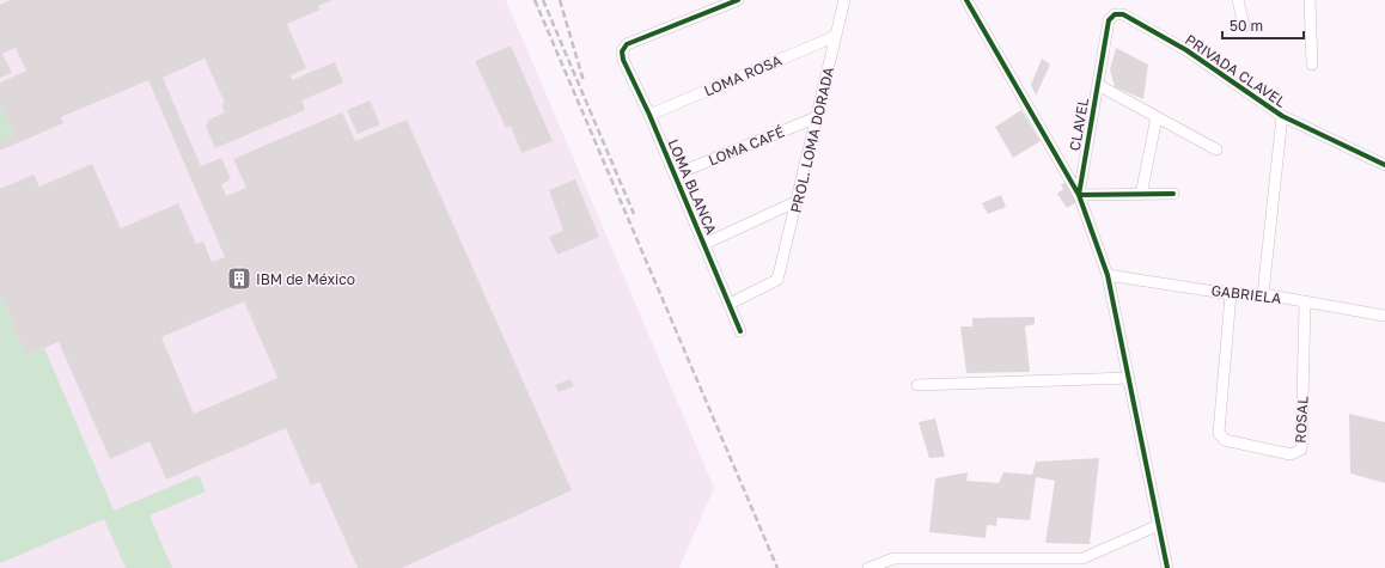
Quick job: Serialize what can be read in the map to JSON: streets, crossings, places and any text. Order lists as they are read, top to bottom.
{
  "streets": {
    "street": [
      "PRIVADA CLAVEL",
      "LOMA ROSA",
      "CLAVEL",
      "PROL. LOMA DORADA",
      "LOMA CAFÉ",
      "LOMA BLANCA",
      "GABRIELA",
      "ROSAL"
    ]
  },
  "crossings": [
    ["PRIVADA CLAVEL", "CLAVEL"],
    ["PRIVADA CLAVEL", "GABRIELA"],
    ["LOMA ROSA", "PROL. LOMA DORADA"],
    ["LOMA ROSA", "LOMA BLANCA"],
    ["PROL. LOMA DORADA", "LOMA CAFÉ"],
    ["PROL. LOMA DORADA", "LOMA BLANCA"],
    ["LOMA CAFÉ", "LOMA BLANCA"],
    ["GABRIELA", "ROSAL"]
  ],
  "places": {
    "building": ["IBM de México"]
  },
  "scale_bar": "50 m"
}
